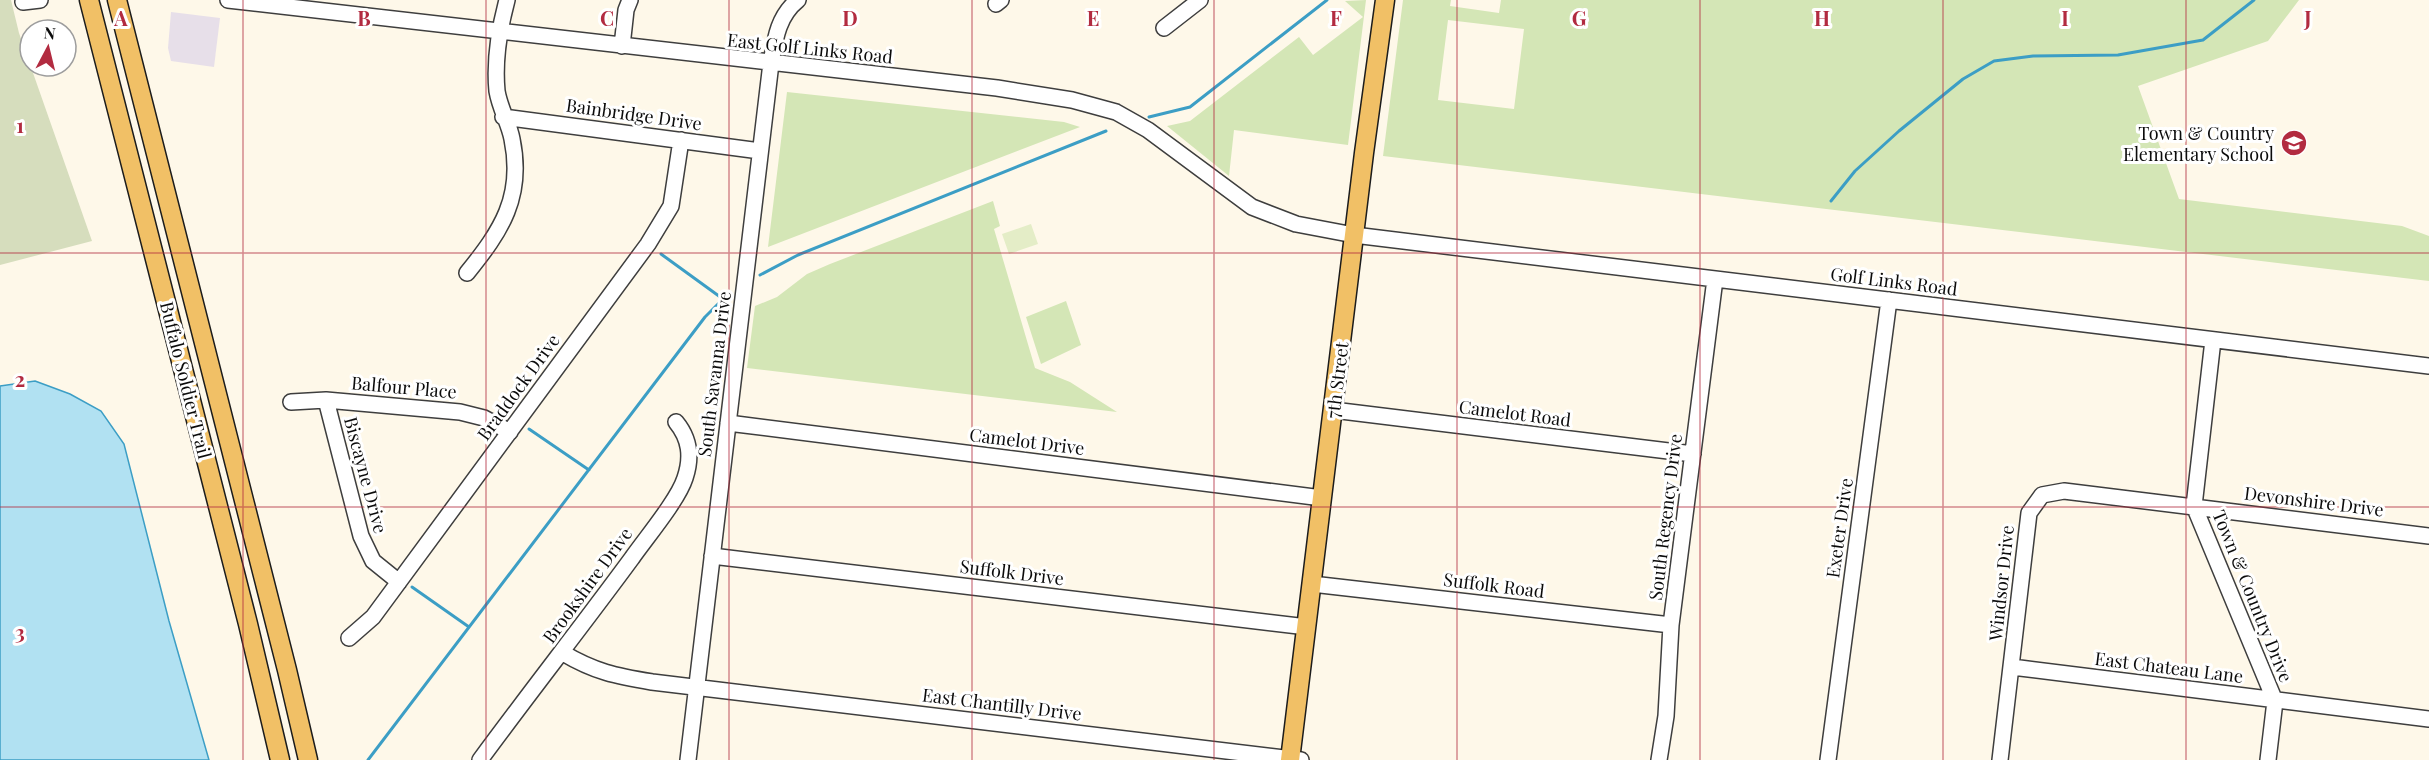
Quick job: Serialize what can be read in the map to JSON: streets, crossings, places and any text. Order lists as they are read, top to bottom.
{
  "streets": {
    "main road": ["Buffalo Soldier Trail", "7th Street"],
    "street": [
      "East Golf Links Road",
      "Bainbridge Drive",
      "Golf Links Road",
      "South Savanna Drive",
      "Balfour Place",
      "Braddock Drive",
      "Camelot Road",
      "Camelot Drive",
      "Biscayne Drive",
      "Devonshire Drive",
      "South Regency Drive",
      "Exeter Drive",
      "Suffolk Drive",
      "Windsor Drive",
      "Brookshire Drive",
      "Suffolk Road",
      "Town & Country Drive",
      "East Chateau Lane",
      "East Chantilly Drive"
    ]
  },
  "crossings": [
    ["East Golf Links Road", "Golf Links Road"],
    ["East Golf Links Road", "South Savanna Drive"],
    ["East Golf Links Road", "7th Street"],
    ["Bainbridge Drive", "South Savanna Drive"],
    ["Bainbridge Drive", "Braddock Drive"],
    ["Golf Links Road", "7th Street"],
    ["Golf Links Road", "South Regency Drive"],
    ["Golf Links Road", "Exeter Drive"],
    ["Golf Links Road", "Town & Country Drive"],
    ["South Savanna Drive", "Camelot Drive"],
    ["South Savanna Drive", "Suffolk Drive"],
    ["South Savanna Drive", "East Chantilly Drive"],
    ["7th Street", "Camelot Road"],
    ["7th Street", "Camelot Drive"],
    ["7th Street", "Suffolk Drive"],
    ["7th Street", "Suffolk Road"],
    ["7th Street", "East Chantilly Drive"],
    ["Balfour Place", "Braddock Drive"],
    ["Balfour Place", "Biscayne Drive"],
    ["Braddock Drive", "Biscayne Drive"],
    ["Camelot Road", "South Regency Drive"],
    ["Devonshire Drive", "Windsor Drive"],
    ["Devonshire Drive", "Town & Country Drive"],
    ["South Regency Drive", "Suffolk Road"],
    ["Windsor Drive", "Town & Country Drive"],
    ["Windsor Drive", "East Chateau Lane"],
    ["Brookshire Drive", "East Chantilly Drive"],
    ["Town & Country Drive", "East Chateau Lane"]
  ],
  "places": {
    "school or university": ["Town & Country Elementary School"]
  },
  "north": "top",
  "grid": {
    "columns": [
      "A",
      "B",
      "C",
      "D",
      "E",
      "F",
      "G",
      "H",
      "I",
      "J"
    ],
    "rows": ["1", "2", "3"]
  }
}
